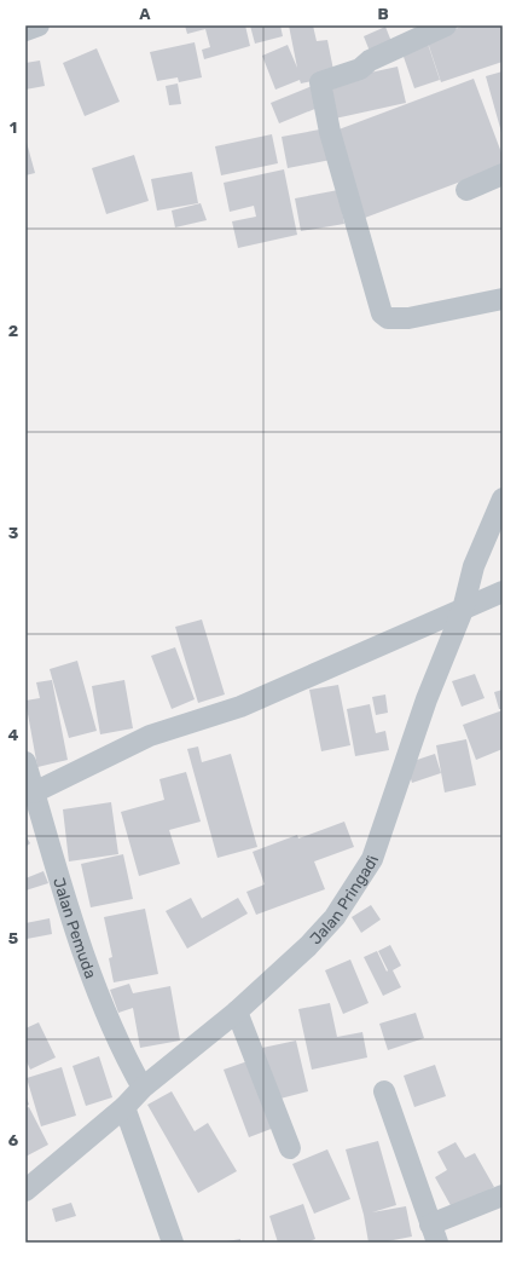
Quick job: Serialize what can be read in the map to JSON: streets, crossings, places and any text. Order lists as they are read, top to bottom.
{
  "streets": {
    "street": ["Jalan Pringadi", "Jalan Pemuda"]
  },
  "crossings": [
    ["Jalan Pringadi", "Jalan Pemuda"]
  ],
  "grid": {
    "columns": ["A", "B"],
    "rows": [
      "1",
      "2",
      "3",
      "4",
      "5",
      "6"
    ]
  }
}
